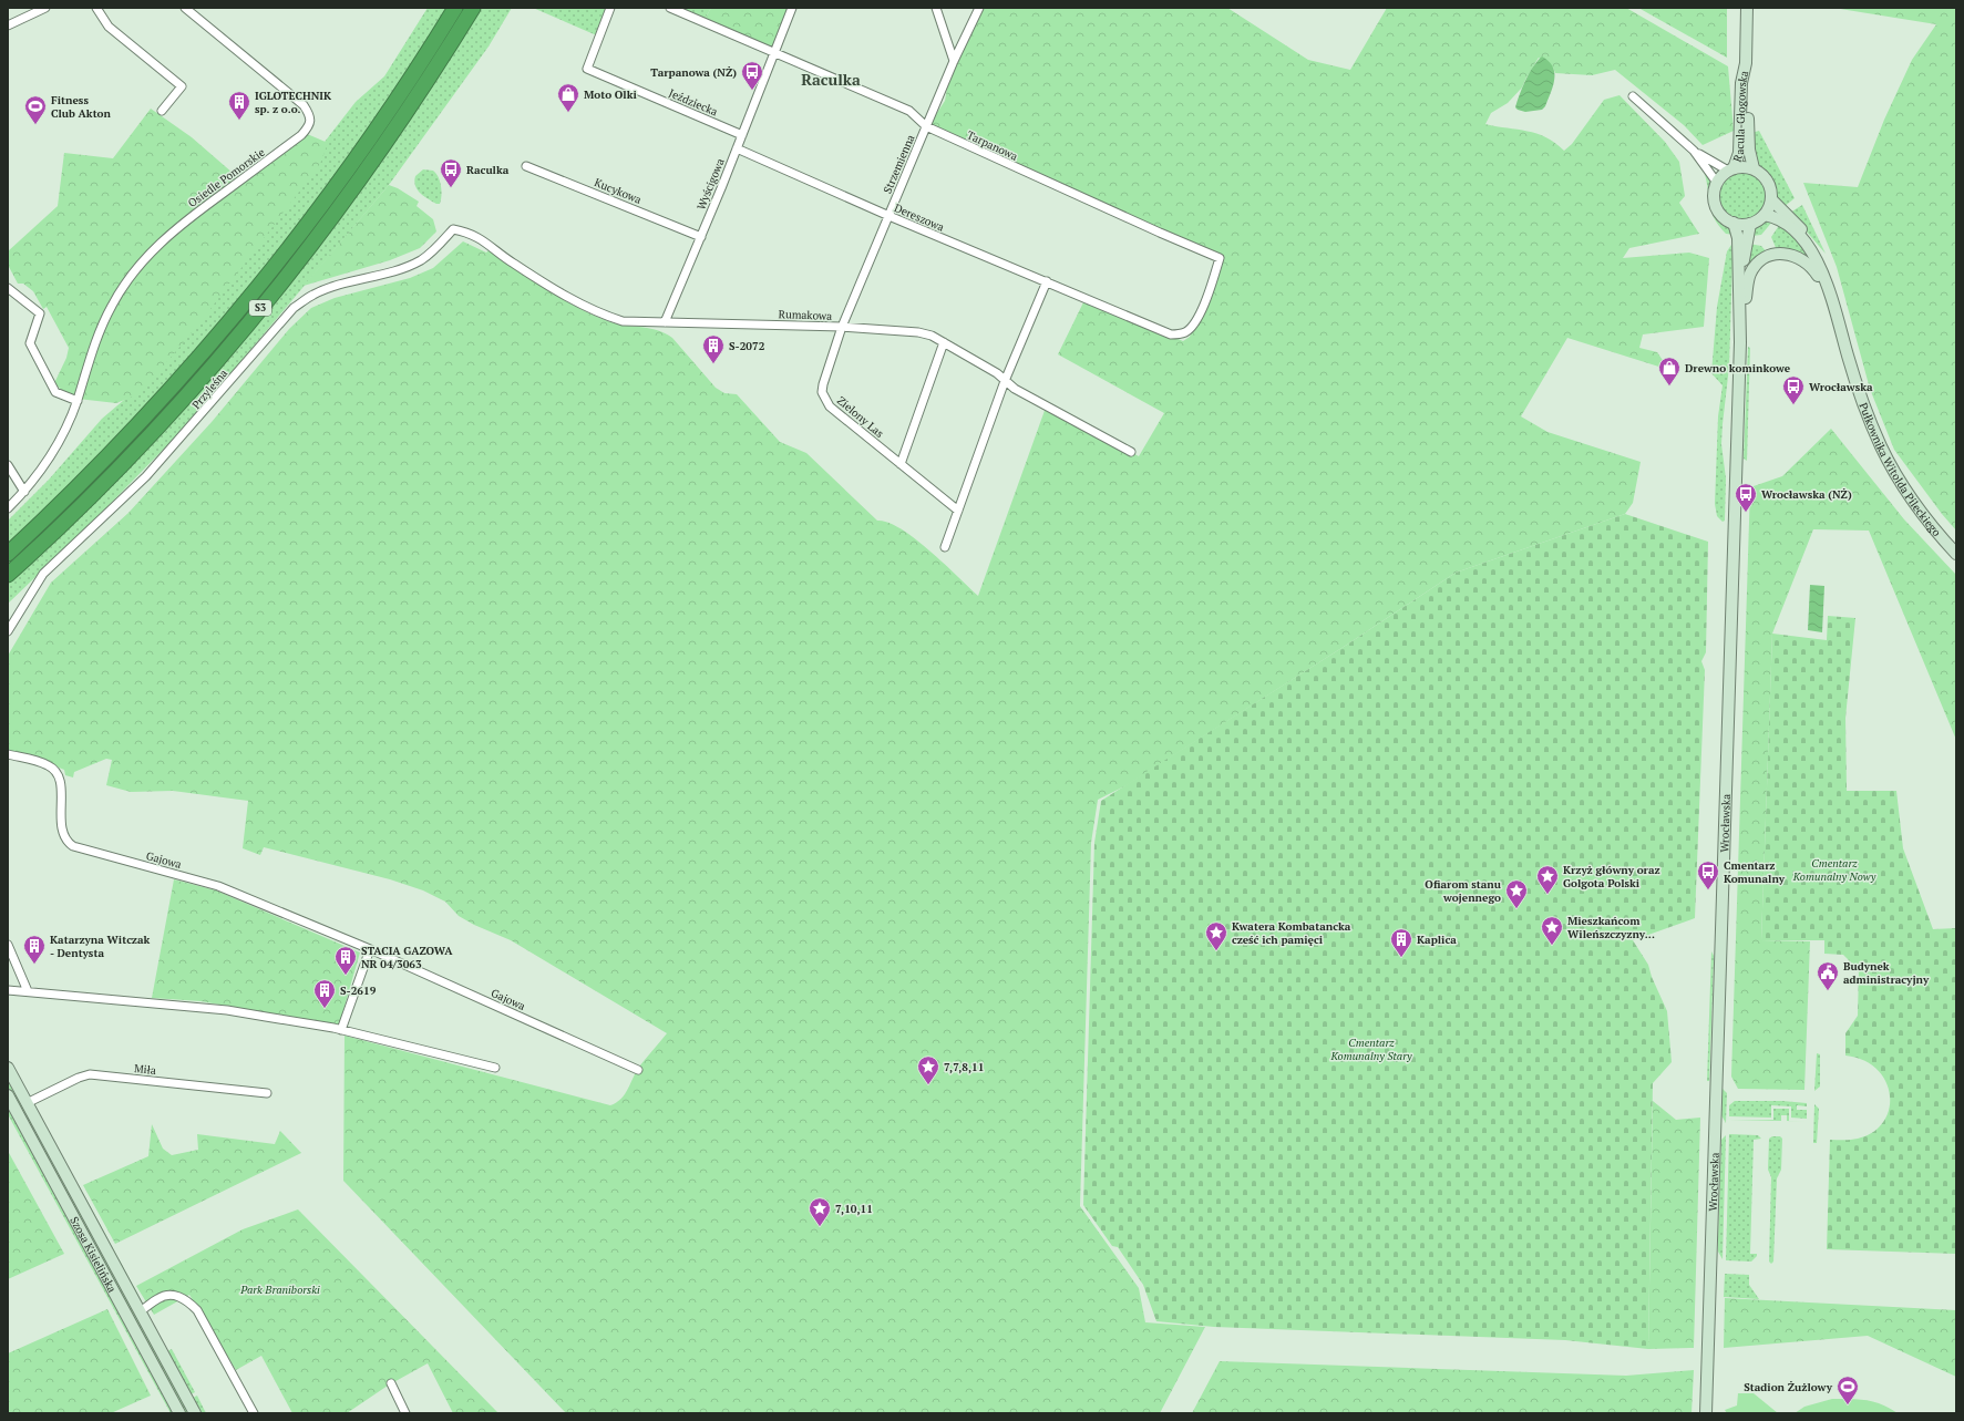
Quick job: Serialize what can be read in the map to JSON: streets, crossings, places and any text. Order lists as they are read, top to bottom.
{
  "streets": {
    "highway": ["S3"],
    "main road": [
      "Racula-Głogowska",
      "Pułkownika Witolda Pileckiego",
      "Wrocławska",
      "Szosa Kisielińska"
    ],
    "street": [
      "Jeździecka",
      "Tarpanowa",
      "Strzemienna",
      "Osiedle Pomorskie",
      "Wyścigowa",
      "Kucykowa",
      "Dereszowa",
      "Rumakowa",
      "Przyleśna",
      "Zielony Las",
      "Gajowa",
      "Miła"
    ]
  },
  "crossings": [
    ["Jeździecka", "Wyścigowa"],
    ["Racula-Głogowska", "Pułkownika Witolda Pileckiego"],
    ["Racula-Głogowska", "Wrocławska"],
    ["Tarpanowa", "Strzemienna"],
    ["Tarpanowa", "Wyścigowa"],
    ["Tarpanowa", "Dereszowa"],
    ["Strzemienna", "Dereszowa"],
    ["Strzemienna", "Rumakowa"],
    ["Strzemienna", "Zielony Las"],
    ["Wyścigowa", "Kucykowa"],
    ["Wyścigowa", "Dereszowa"],
    ["Wyścigowa", "Rumakowa"],
    ["Rumakowa", "Przyleśna"],
    ["Rumakowa", "Zielony Las"],
    ["Pułkownika Witolda Pileckiego", "Wrocławska"],
    ["Miła", "Szosa Kisielińska"]
  ],
  "districts": ["Raculka"],
  "parks": ["Cmentarz Komunalny Nowy", "Cmentarz Komunalny Stary", "Park Braniborski"],
  "places": {
    "bus stop": [
      "Tarpanowa (NŻ)",
      "Raculka",
      "Wrocławska",
      "Wrocławska (NŻ)",
      "Cmentarz Komunalny"
    ],
    "shop": ["Moto Olki", "Drewno kominkowe"],
    "building": [
      "IGLOTECHNIK sp. z o.o.",
      "S-2072",
      "Kaplica",
      "Katarzyna Witczak - Dentysta",
      "STACIA GAZOWA NR 04/3063",
      "S-2619"
    ],
    "sports": ["Fitness Club Akton", "Stadion Żużlowy"],
    "place": [
      "Krzyż główny oraz Golgota Polski",
      "Ofiarom stanu wojennego",
      "Mieszkańcom Wileńszczyzny...",
      "Kwatera Kombatancka cześć ich pamięci",
      "7,7,8,11",
      "7,10,11"
    ],
    "public building": ["Budynek administracyjny"]
  }
}
